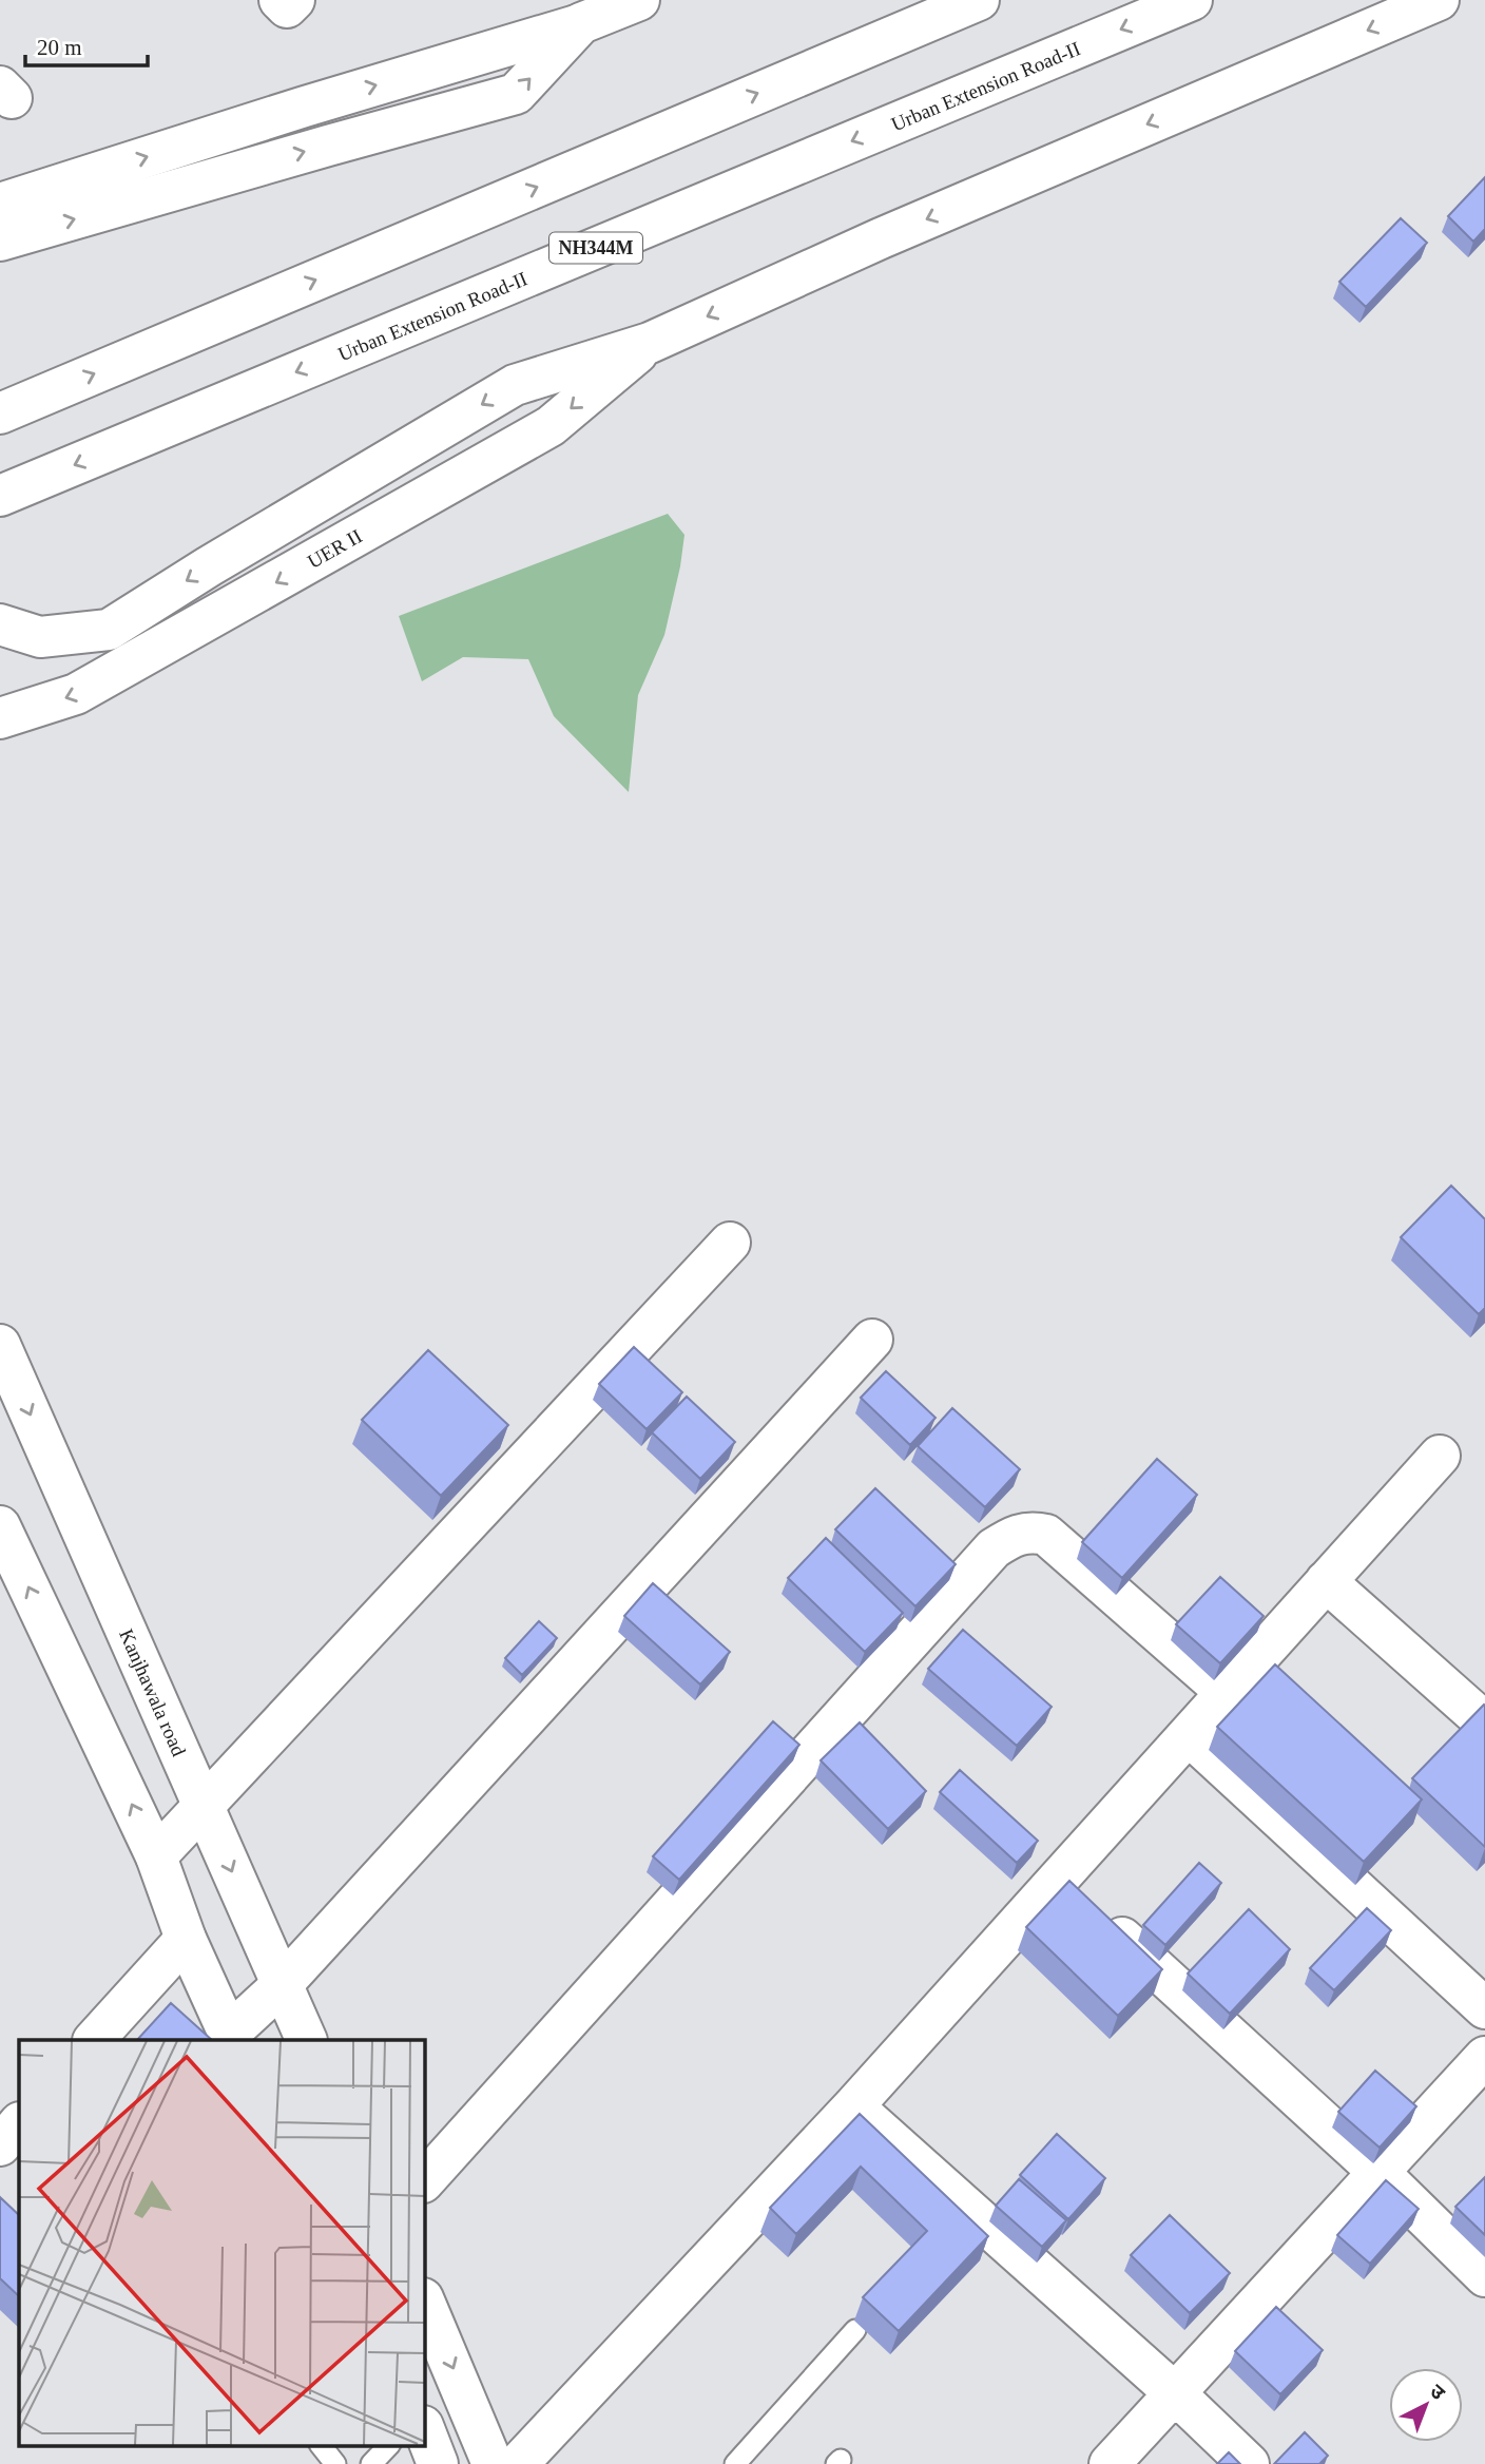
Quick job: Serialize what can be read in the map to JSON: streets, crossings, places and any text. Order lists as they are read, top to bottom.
{
  "streets": {
    "main road": [
      "Urban Extension Road-II",
      "NH344M",
      "UER II",
      "Kanjhawala road"
    ]
  },
  "scale_bar": "20 m",
  "north": "top right"
}
